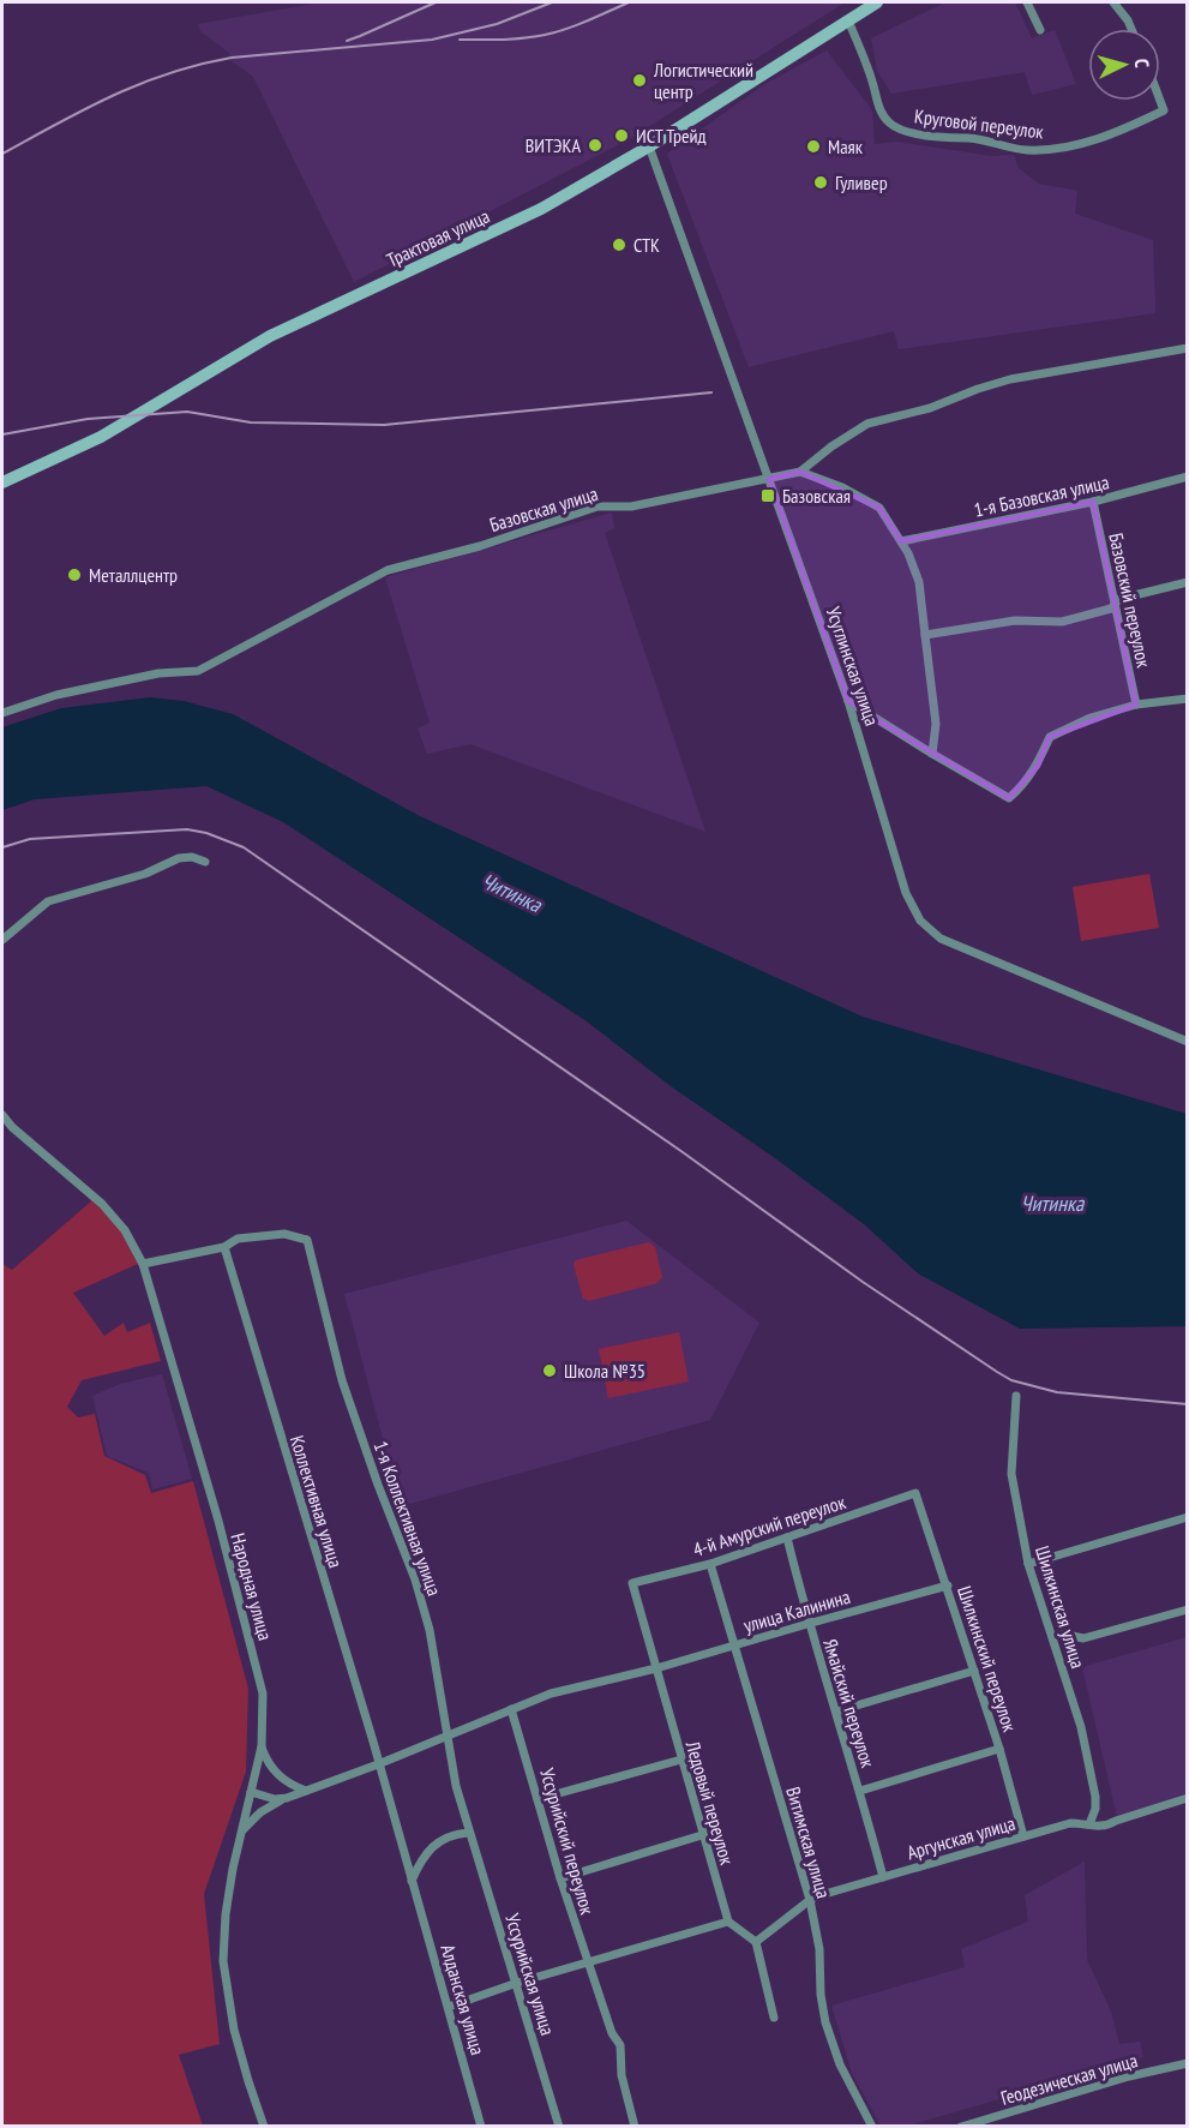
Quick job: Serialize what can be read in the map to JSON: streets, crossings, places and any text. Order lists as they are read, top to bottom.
{
  "streets": {
    "main road": ["Трактовая улица"],
    "street": [
      "Круговой переулок",
      "1-я Базовская улица",
      "Базовская улица",
      "Базовский переулок",
      "Усуглинская улица",
      "Коллективная улица",
      "1-я Коллективная улица",
      "4-й Амурский переулок",
      "Народная улица",
      "Шилкинская улица",
      "улица Калинина",
      "Шилкинский переулок",
      "Ямайский переулок",
      "Ледовый переулок",
      "Аргунская улица",
      "Уссурийский переулок",
      "Витимская улица",
      "Уссурийская улица",
      "Алданская улица",
      "Геодезическая улица"
    ]
  },
  "crossings": [
    ["Круговой переулок", "Трактовая улица"],
    ["Трактовая улица", "Усуглинская улица"],
    ["1-я Базовская улица", "Базовский переулок"],
    ["Базовская улица", "Усуглинская улица"],
    ["Коллективная улица", "1-я Коллективная улица"],
    ["Коллективная улица", "Алданская улица"],
    ["1-я Коллективная улица", "Уссурийская улица"],
    ["4-й Амурский переулок", "Шилкинский переулок"],
    ["4-й Амурский переулок", "Ямайский переулок"],
    ["4-й Амурский переулок", "Ледовый переулок"],
    ["4-й Амурский переулок", "Витимская улица"],
    ["Шилкинская улица", "Аргунская улица"],
    ["улица Калинина", "Шилкинский переулок"],
    ["улица Калинина", "Ямайский переулок"],
    ["улица Калинина", "Ледовый переулок"],
    ["улица Калинина", "Витимская улица"],
    ["Шилкинский переулок", "Аргунская улица"],
    ["Ямайский переулок", "Аргунская улица"],
    ["Аргунская улица", "Витимская улица"]
  ],
  "water": ["Читинка"],
  "places": {
    "other": [
      "Логистический центр",
      "ИСТ Трейд",
      "ВИТЭКА",
      "Маяк",
      "Гуливер",
      "СТК",
      "Металлцентр",
      "Школа №35"
    ],
    "transit": ["Базовская"]
  },
  "north": "right"
}
